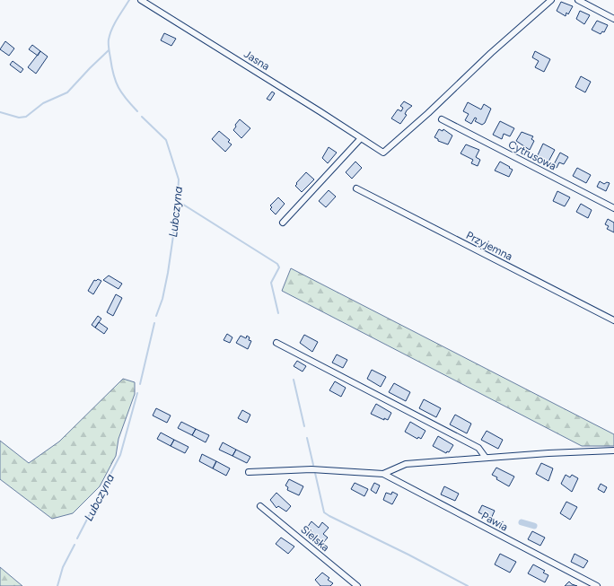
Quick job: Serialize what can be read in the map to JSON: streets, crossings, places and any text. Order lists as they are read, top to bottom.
{
  "streets": {
    "street": [
      "Jasna",
      "Cytrusowa",
      "Przyjemna",
      "Pawia",
      "Sielska"
    ]
  },
  "water": ["Lubczyna"]
}
